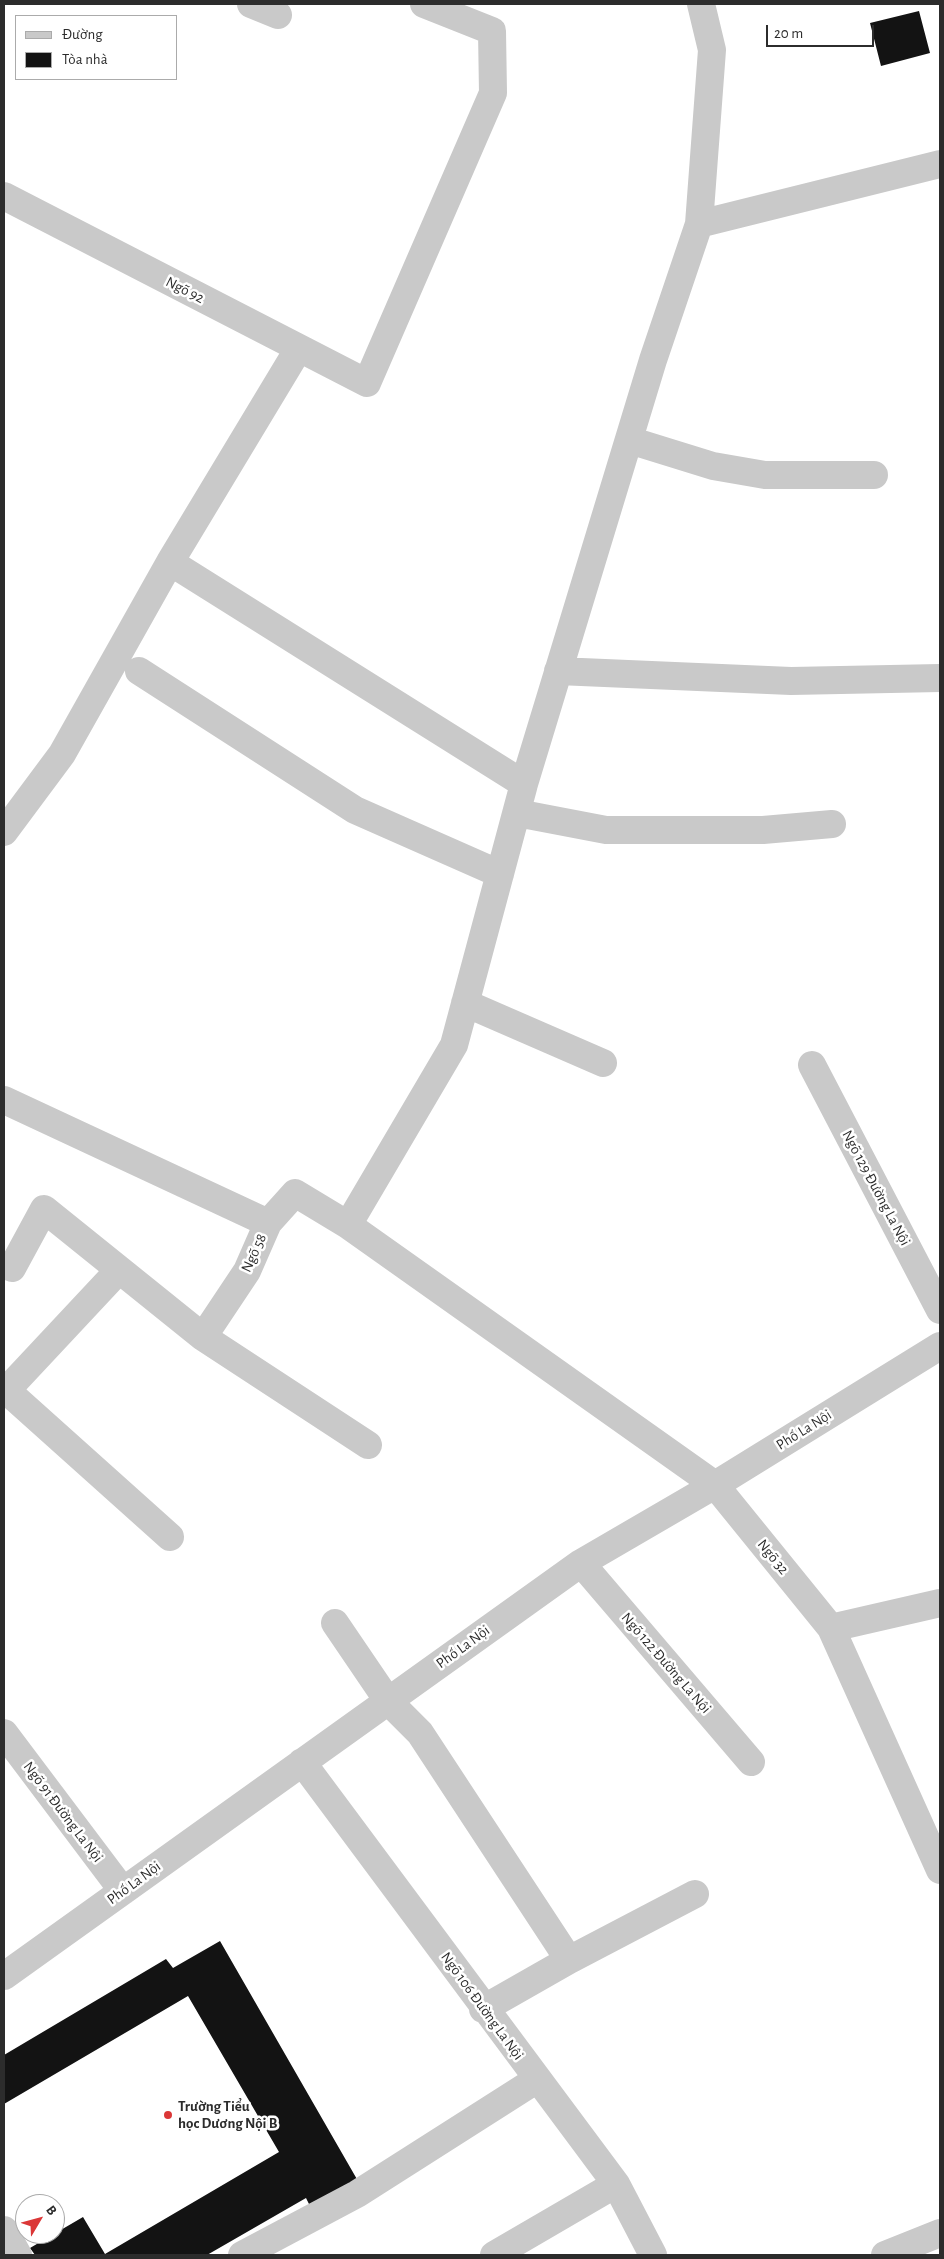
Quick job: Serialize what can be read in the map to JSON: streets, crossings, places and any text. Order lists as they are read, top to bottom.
{
  "streets": {
    "street": [
      "Ngõ 92",
      "Ngõ 129 Đường La Nội",
      "Ngõ 58",
      "Phố La Nội",
      "Ngõ 32",
      "Ngõ 122 Đường La Nội",
      "Ngõ 91 Đường La Nội",
      "Ngõ 106 Đường La Nội"
    ]
  },
  "crossings": [
    ["Ngõ 58", "Ngõ 32"],
    ["Phố La Nội", "Ngõ 32"],
    ["Phố La Nội", "Ngõ 122 Đường La Nội"],
    ["Phố La Nội", "Ngõ 91 Đường La Nội"],
    ["Phố La Nội", "Ngõ 106 Đường La Nội"]
  ],
  "places": ["Trường Tiểu học Dương Nội B"],
  "legend": ["Đường", "Tòa nhà"],
  "scale_bar": "20 m",
  "north": "top right"
}
